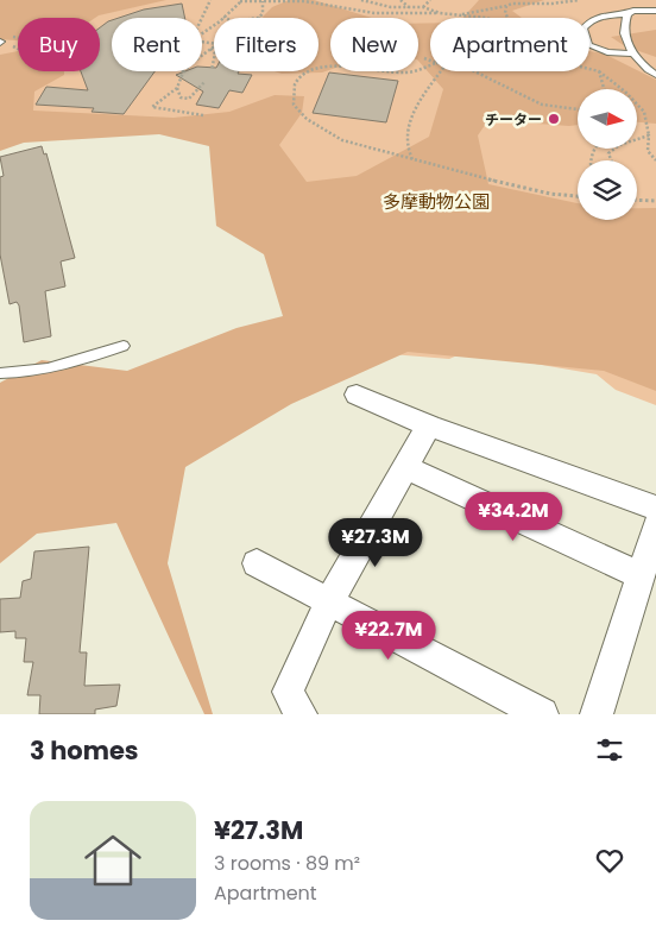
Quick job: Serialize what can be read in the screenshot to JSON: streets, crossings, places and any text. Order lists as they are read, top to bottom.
{
  "parks": ["多摩動物公園"],
  "places": ["チーター"],
  "north": "right",
  "page": {
    "chip": [
      "Buy",
      "Rent",
      "Filters",
      "New",
      "Apartment"
    ],
    "price": ["¥34.2M", "¥27.3M", "¥22.7M"],
    "heading": "3 homes",
    "list": [
      {
        "name": "¥27.3M",
        "note": "3 rooms · 89 m² · Apartment"
      }
    ]
  }
}
